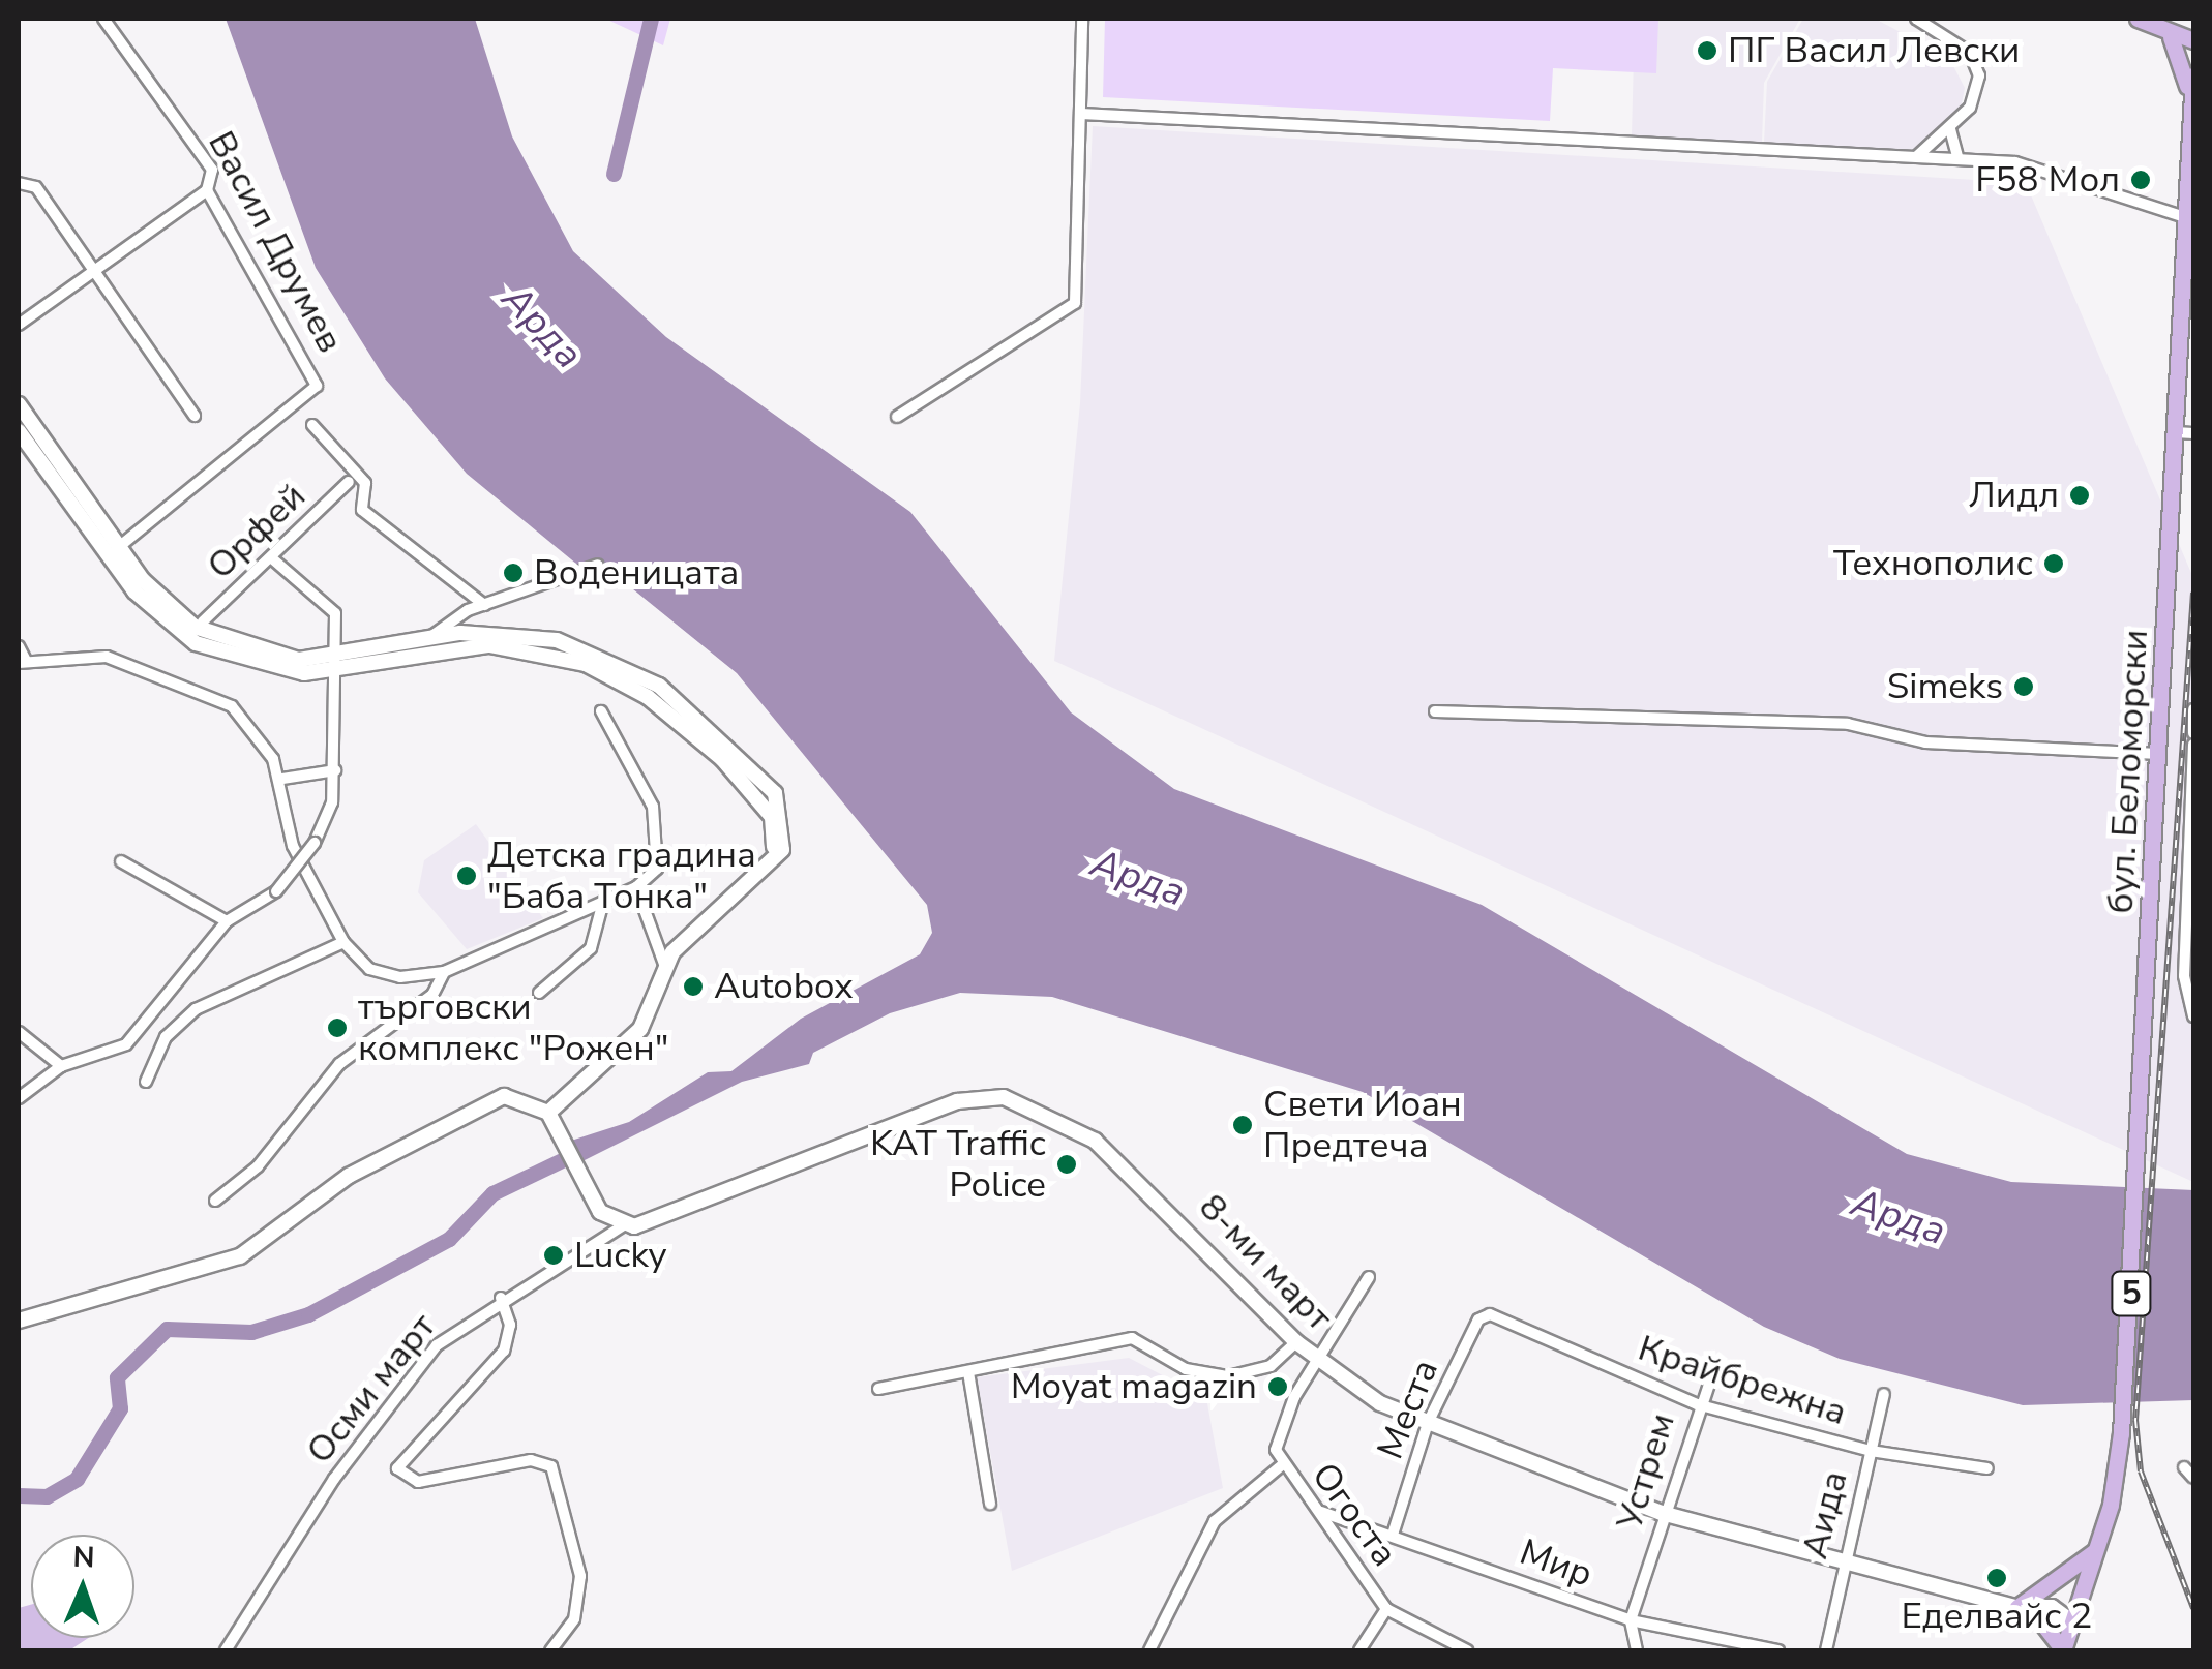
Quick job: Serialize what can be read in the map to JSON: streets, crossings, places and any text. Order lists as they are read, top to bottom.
{
  "streets": {
    "main road": ["бул. Беломорски", "8-ми март", "5"],
    "street": [
      "Васил Друмев",
      "Орфей",
      "Крайбрежна",
      "Осми март",
      "Места",
      "Устрем",
      "Огоста",
      "Аида",
      "Мир"
    ]
  },
  "crossings": [
    ["бул. Беломорски", "5"],
    ["8-ми март", "Осми март"],
    ["8-ми март", "Места"],
    ["8-ми март", "Устрем"],
    ["8-ми март", "Огоста"],
    ["8-ми март", "Аида"],
    ["Крайбрежна", "Места"],
    ["Крайбрежна", "Устрем"],
    ["Крайбрежна", "Аида"],
    ["Места", "Мир"],
    ["Устрем", "Мир"],
    ["Огоста", "Мир"]
  ],
  "water": ["Арда"],
  "places": [
    "ПГ Васил Левски",
    "F58 Mол",
    "Лидл",
    "Технополис",
    "Воденицата",
    "Simeks",
    "Детска градина \"Баба Тонка\"",
    "Autobox",
    "търговски комплекс \"Рожен\"",
    "Свети Иоан Предтеча",
    "KAT Traffic Police",
    "Lucky",
    "Moyat magazin",
    "Еделвайс 2"
  ],
  "north": "top"
}
